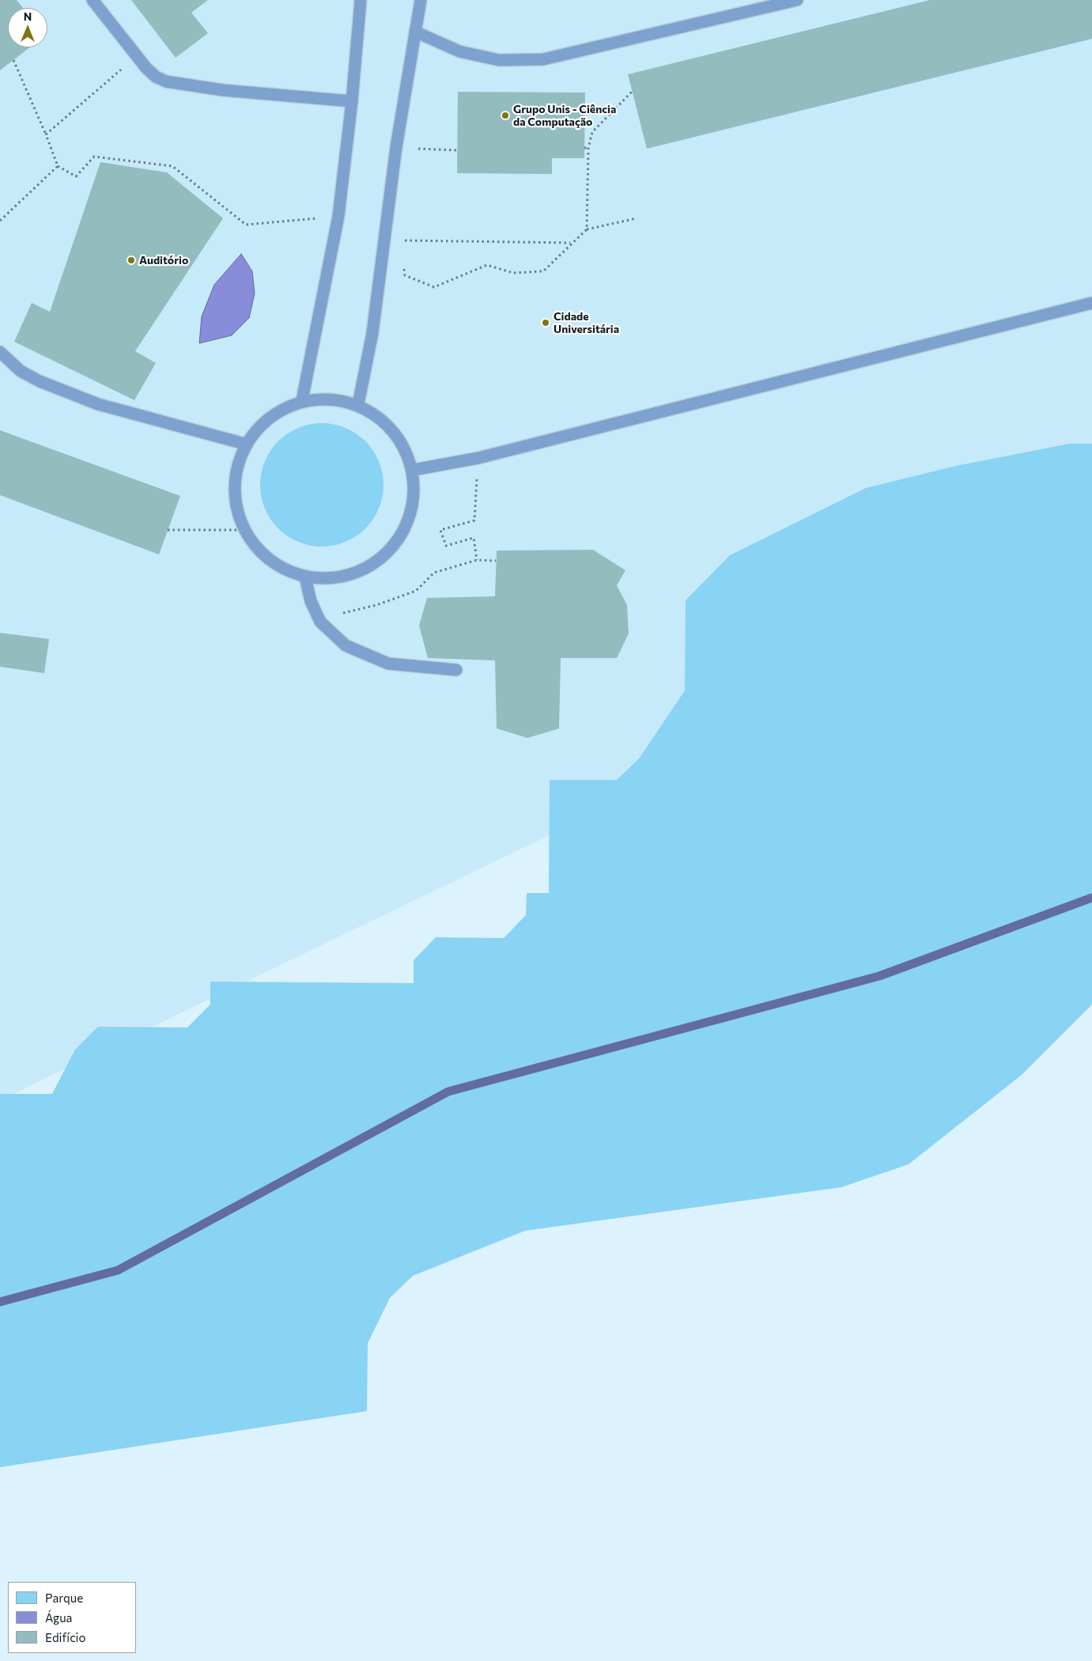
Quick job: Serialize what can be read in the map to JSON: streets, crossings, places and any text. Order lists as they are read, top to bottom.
{
  "places": ["Grupo Unis - Ciência da Computação", "Auditório", "Cidade Universitária"],
  "legend": ["Parque", "Água", "Edifício"],
  "north": "top"
}
